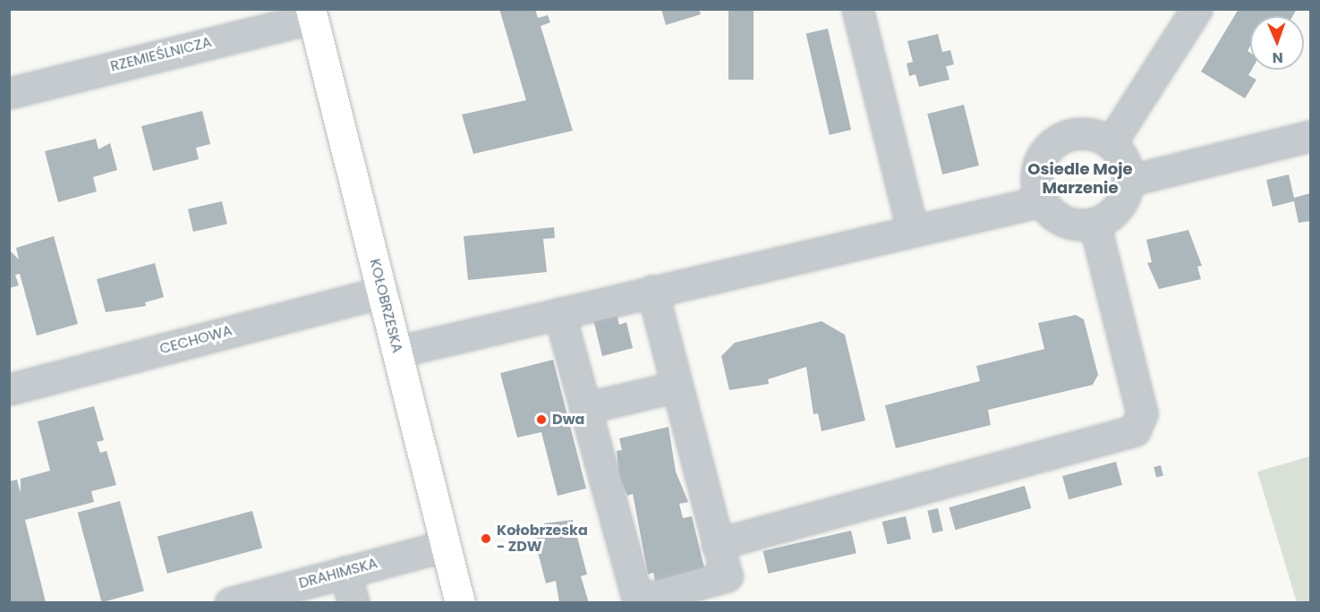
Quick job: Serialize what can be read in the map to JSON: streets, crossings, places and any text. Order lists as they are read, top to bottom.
{
  "streets": {
    "main road": ["KOŁOBRZESKA"],
    "street": ["RZEMIEŚLNICZA", "CECHOWA", "DRAHIMSKA"]
  },
  "crossings": [
    ["RZEMIEŚLNICZA", "KOŁOBRZESKA"],
    ["KOŁOBRZESKA", "CECHOWA"],
    ["KOŁOBRZESKA", "DRAHIMSKA"]
  ],
  "districts": ["Osiedle Moje Marzenie"],
  "places": ["Dwa", "Kołobrzeska - ZDW"],
  "north": "bottom"
}
